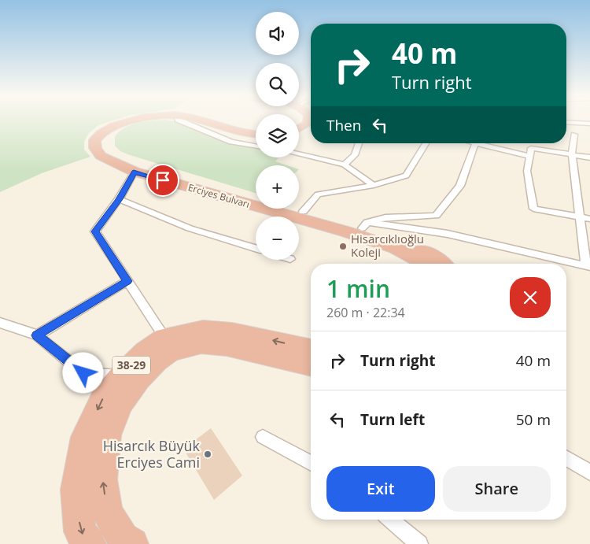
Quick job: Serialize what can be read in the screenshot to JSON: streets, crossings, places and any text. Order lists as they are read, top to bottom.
{
  "streets": {
    "highway": ["Erciyes Bulvarı", "38-29"]
  },
  "places": ["Hisarcıklıoğlu Koleji", "Hisarcık Büyük Erciyes Cami"],
  "page": {
    "map_buttons": ["+", "−"],
    "turn": ["40 m", "Turn right"],
    "then": "Then",
    "heading": ["1 min", "260 m · 22:34"],
    "list": [
      {
        "name": "Turn right",
        "value": "40 m"
      },
      {
        "name": "Turn left",
        "value": "50 m"
      }
    ],
    "buttons": ["Exit", "Share"]
  }
}
